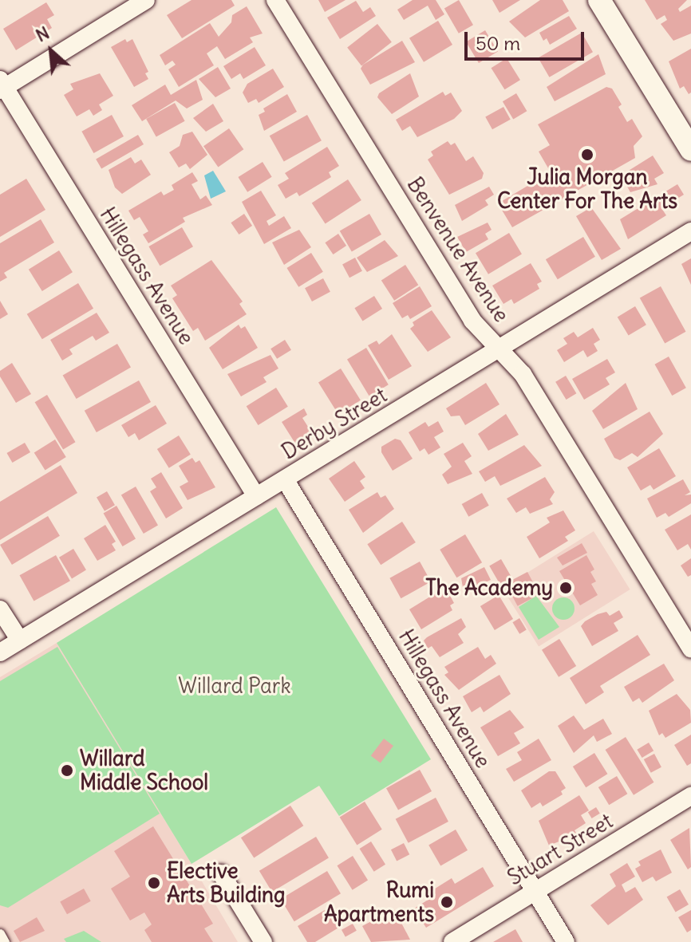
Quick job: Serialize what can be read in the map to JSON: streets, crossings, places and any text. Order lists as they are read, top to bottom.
{
  "streets": {
    "street": [
      "Benvenue Avenue",
      "Hillegass Avenue",
      "Derby Street",
      "Stuart Street"
    ]
  },
  "crossings": [
    ["Benvenue Avenue", "Derby Street"],
    ["Hillegass Avenue", "Derby Street"],
    ["Hillegass Avenue", "Stuart Street"]
  ],
  "parks": ["Willard Park"],
  "places": [
    "Julia Morgan Center For The Arts",
    "The Academy",
    "Willard Middle School",
    "Elective Arts Building",
    "Rumi Apartments"
  ],
  "scale_bar": "50 m",
  "north": "top left"
}
